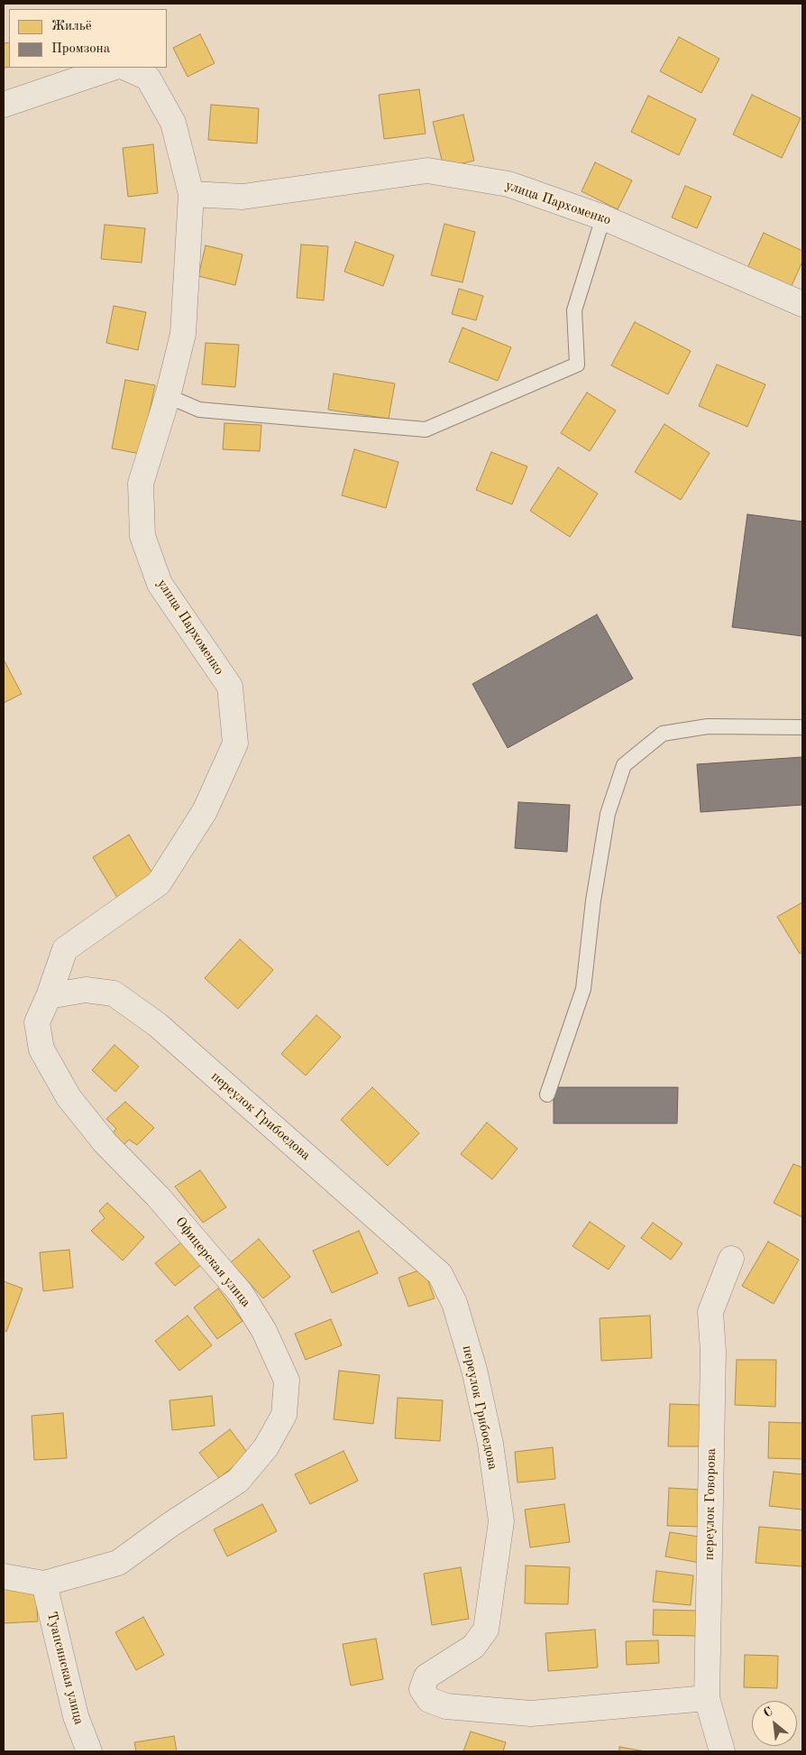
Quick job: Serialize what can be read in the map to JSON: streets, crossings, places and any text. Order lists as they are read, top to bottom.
{
  "streets": {
    "street": [
      "улица Пархоменко",
      "переулок Грибоедова",
      "Офицерская улица",
      "переулок Говорова",
      "Туапсинская улица"
    ]
  },
  "crossings": [
    ["улица Пархоменко", "переулок Грибоедова"],
    ["улица Пархоменко", "Офицерская улица"],
    ["переулок Грибоедова", "Офицерская улица"],
    ["переулок Грибоедова", "переулок Говорова"],
    ["Офицерская улица", "Туапсинская улица"]
  ],
  "legend": ["Жильё", "Промзона"],
  "north": "top left"
}
